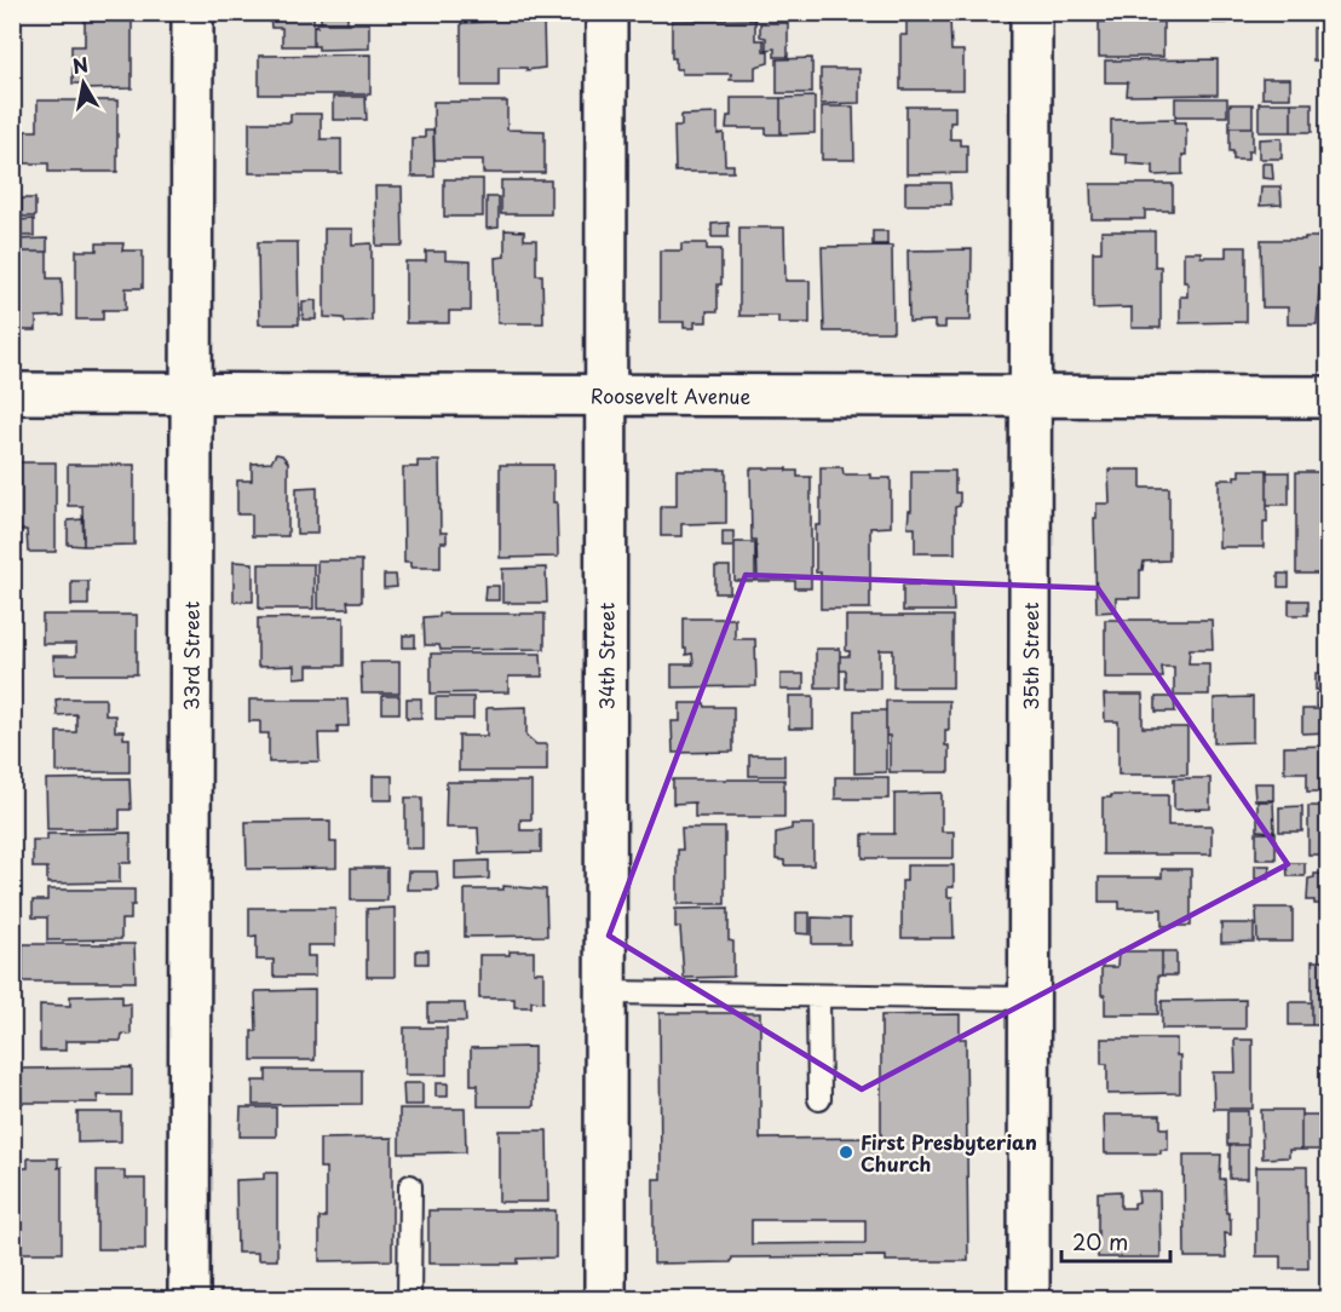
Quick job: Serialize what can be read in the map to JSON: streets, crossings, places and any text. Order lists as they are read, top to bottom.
{
  "streets": {
    "street": [
      "Roosevelt Avenue",
      "33rd Street",
      "34th Street",
      "35th Street"
    ]
  },
  "crossings": [
    ["Roosevelt Avenue", "33rd Street"],
    ["Roosevelt Avenue", "34th Street"],
    ["Roosevelt Avenue", "35th Street"]
  ],
  "places": ["First Presbyterian Church"],
  "scale_bar": "20 m",
  "north": "top"
}
